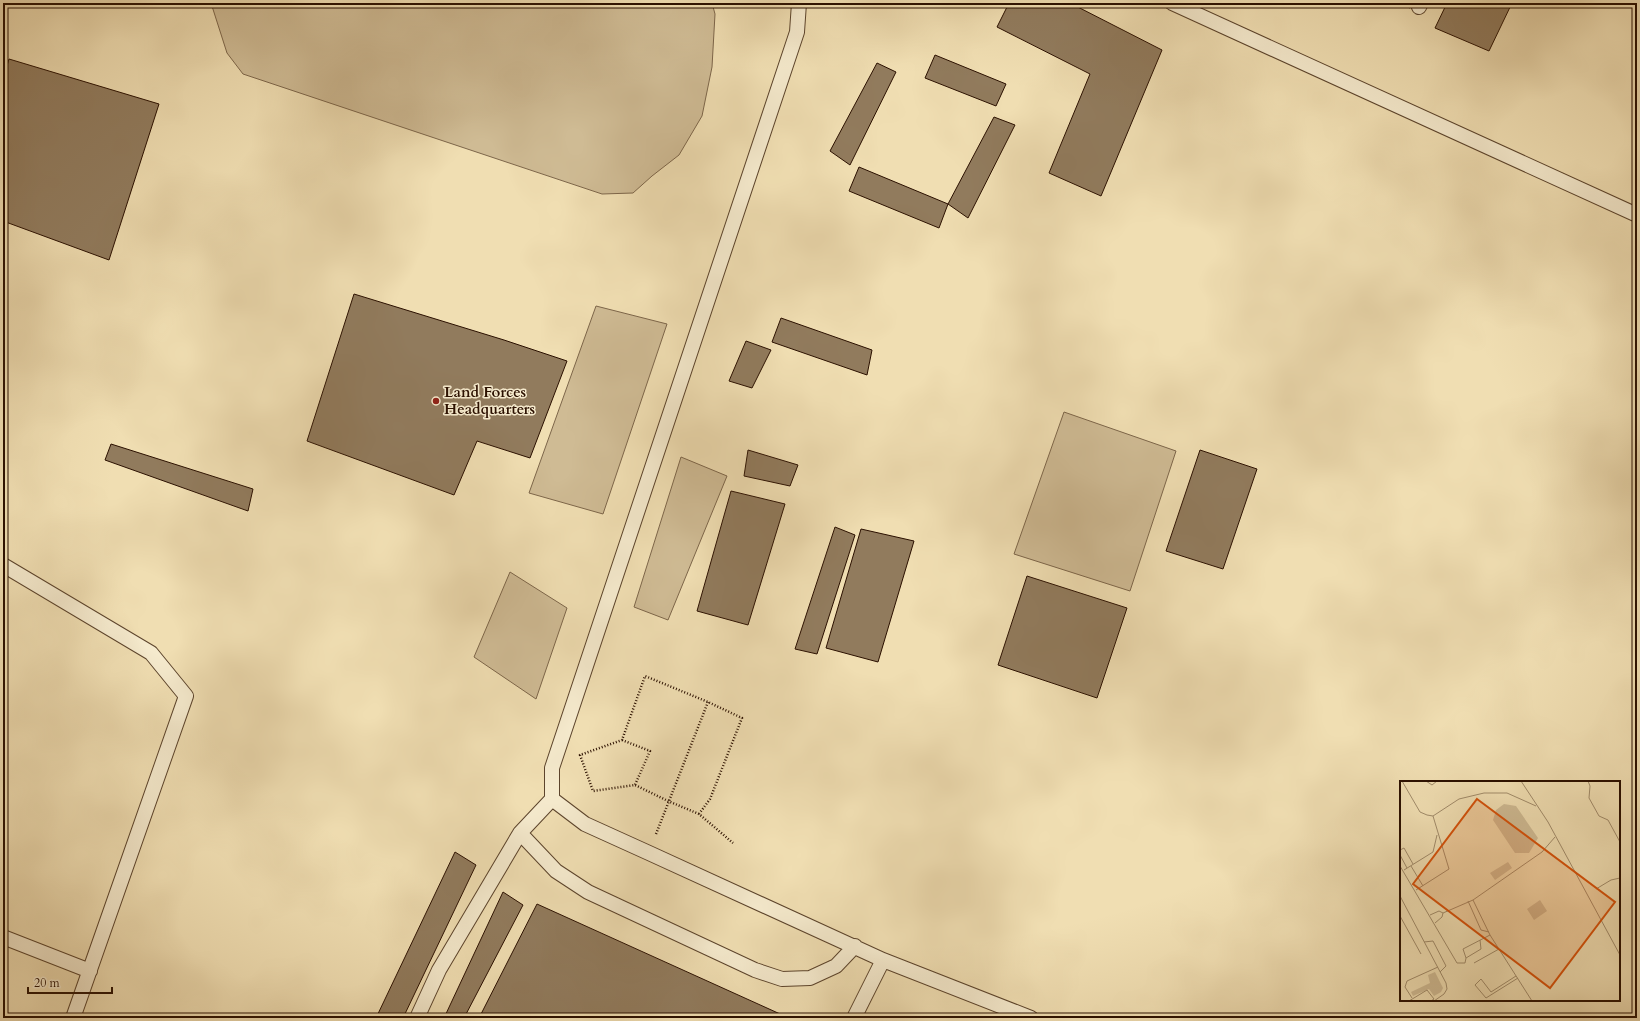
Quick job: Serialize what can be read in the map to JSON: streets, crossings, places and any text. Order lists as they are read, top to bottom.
{
  "places": ["Land Forces Headquarters"],
  "scale_bar": "20 m"
}
